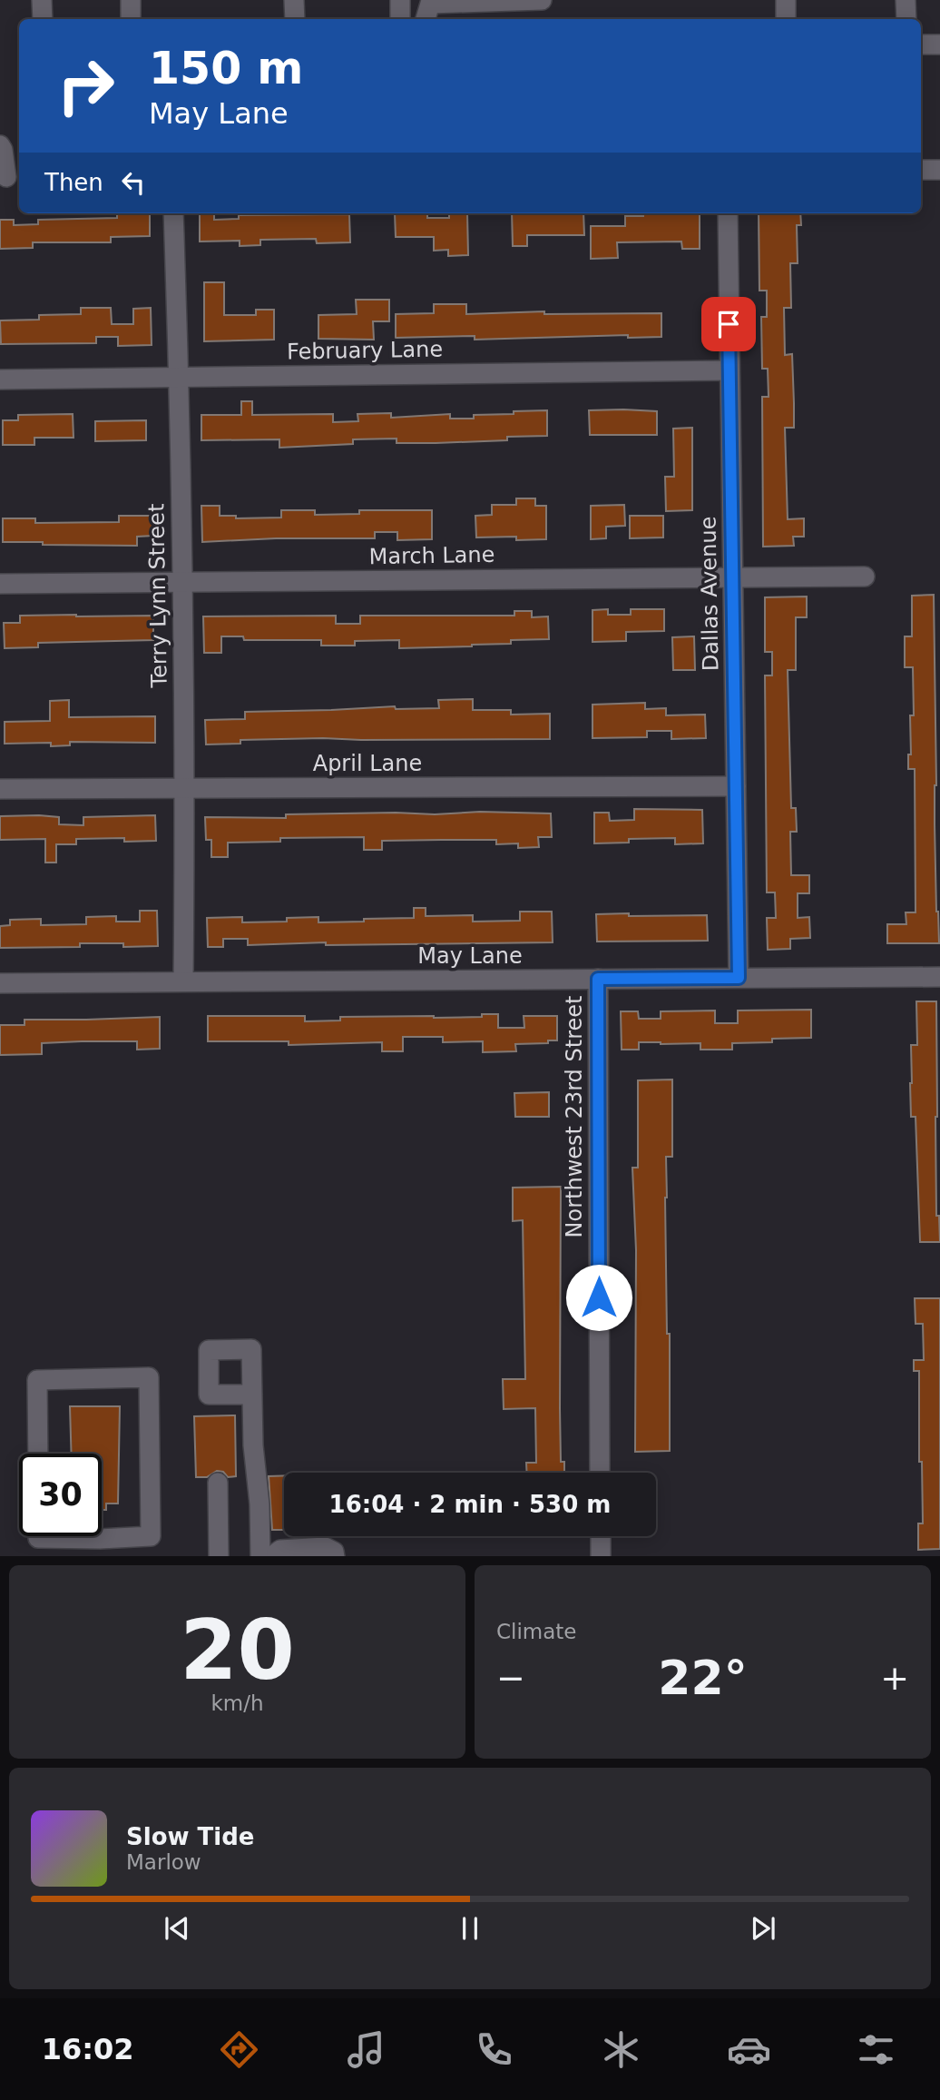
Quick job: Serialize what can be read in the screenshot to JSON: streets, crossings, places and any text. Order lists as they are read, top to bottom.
{
  "streets": {
    "street": [
      "February Lane",
      "March Lane",
      "Dallas Avenue",
      "Terry Lynn Street",
      "April Lane",
      "May Lane",
      "Northwest 23rd Street"
    ]
  },
  "crossings": [
    ["February Lane", "Dallas Avenue"],
    ["February Lane", "Terry Lynn Street"],
    ["March Lane", "Dallas Avenue"],
    ["March Lane", "Terry Lynn Street"],
    ["Dallas Avenue", "April Lane"],
    ["Dallas Avenue", "May Lane"],
    ["Terry Lynn Street", "April Lane"],
    ["Terry Lynn Street", "May Lane"],
    ["May Lane", "Northwest 23rd Street"]
  ],
  "page": {
    "turn": ["150 m", "May Lane"],
    "then": "Then",
    "limit": "30",
    "trip": "16:04 · 2 min · 530 m",
    "tile": [
      ["20", "km/h"],
      "Climate"
    ],
    "heat": ["−", "22°", "+"],
    "song": ["Slow Tide", "Marlow"],
    "tabs": "16:02"
  }
}
